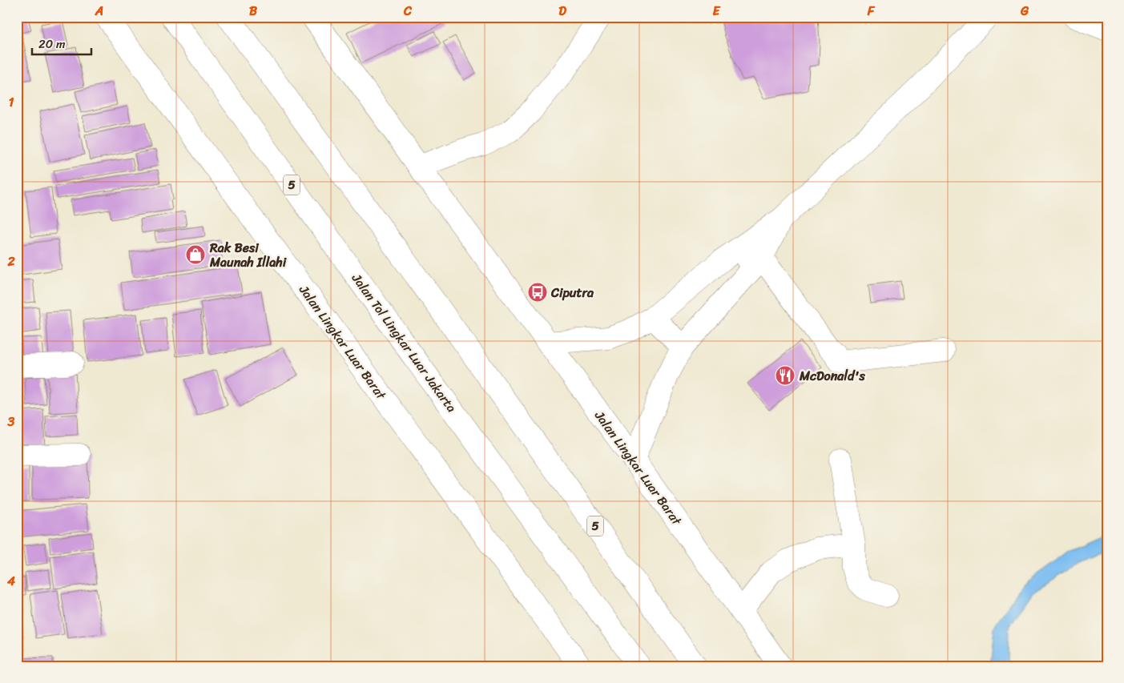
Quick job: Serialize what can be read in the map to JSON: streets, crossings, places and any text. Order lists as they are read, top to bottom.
{
  "streets": {
    "main road": ["5", "Jalan Lingkar Luar Barat", "Jalan Tol Lingkar Luar Jakarta"]
  },
  "places": {
    "shop": ["Rak Besi Maunah Illahi"],
    "bus stop": ["Ciputra"],
    "restaurant": ["McDonald's"]
  },
  "scale_bar": "20 m",
  "grid": {
    "columns": [
      "A",
      "B",
      "C",
      "D",
      "E",
      "F",
      "G"
    ],
    "rows": [
      "1",
      "2",
      "3",
      "4"
    ]
  }
}
